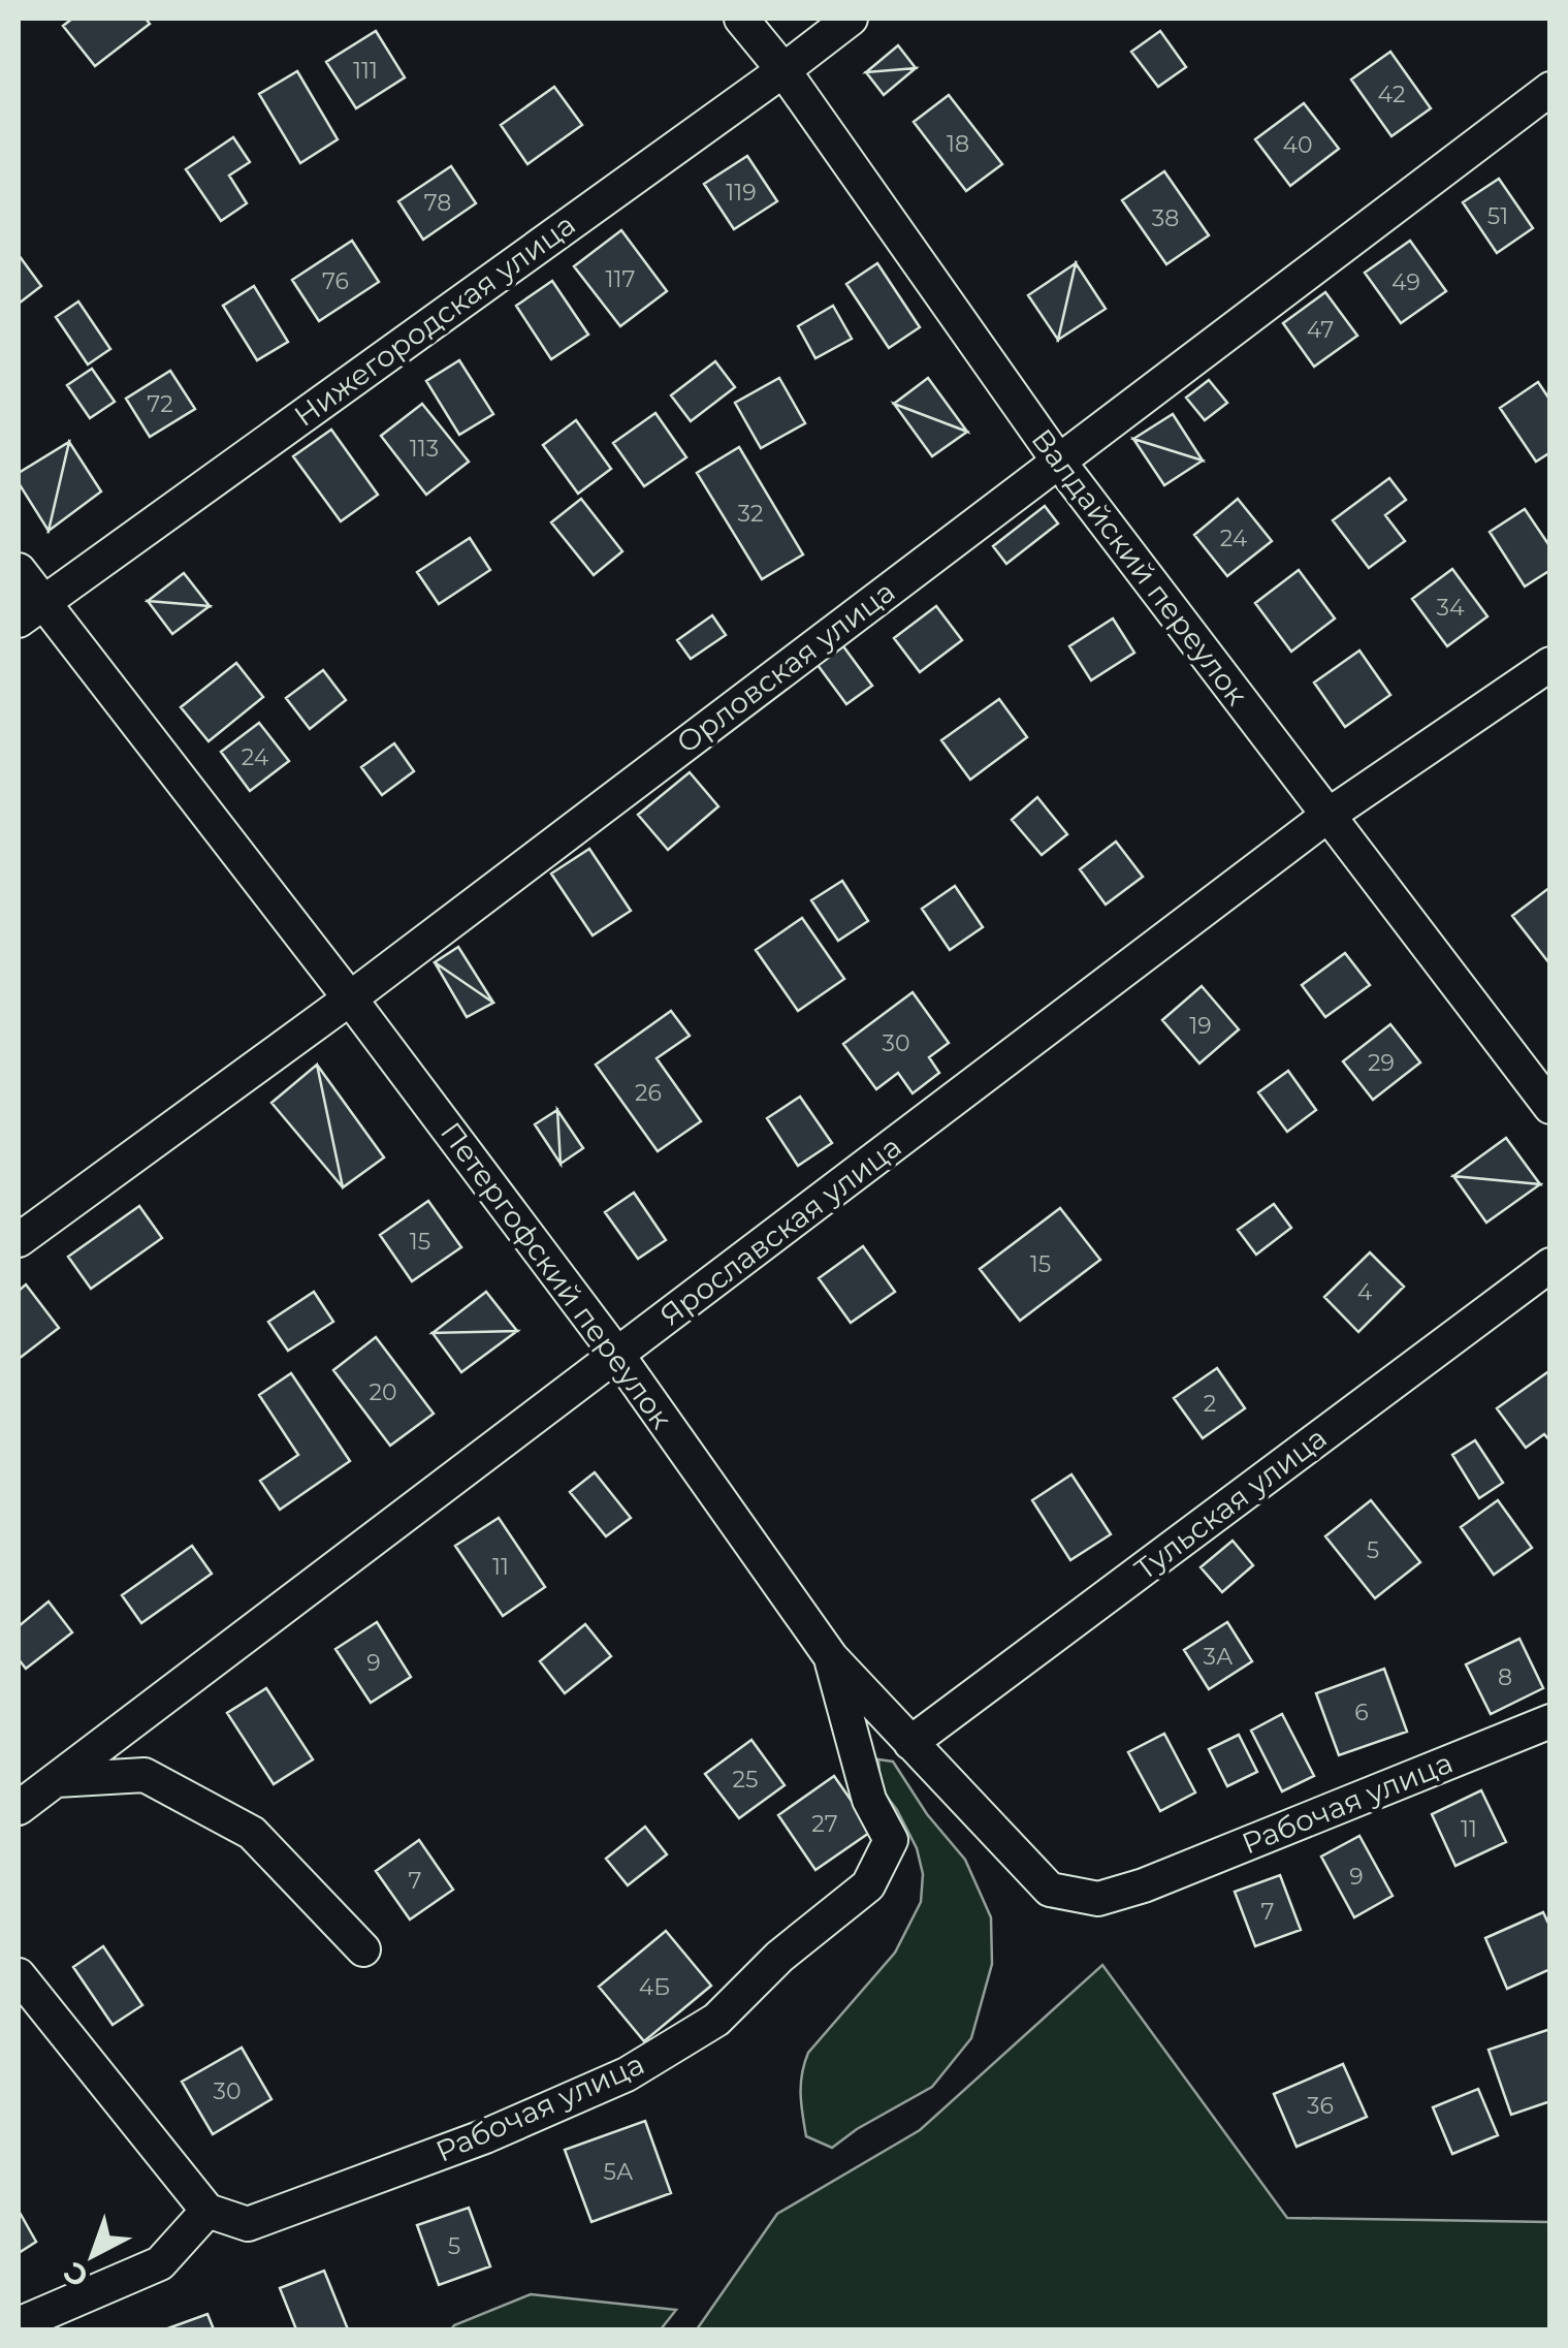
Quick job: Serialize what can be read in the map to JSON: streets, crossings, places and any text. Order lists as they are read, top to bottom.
{
  "streets": {
    "street": [
      "Нижегородская улица",
      "Валдайский переулок",
      "Орловская улица",
      "Ярославская улица",
      "Петергофский переулок",
      "Тульская улица",
      "Рабочая улица"
    ]
  },
  "crossings": [
    ["Нижегородская улица", "Валдайский переулок"],
    ["Нижегородская улица", "Петергофский переулок"],
    ["Валдайский переулок", "Орловская улица"],
    ["Валдайский переулок", "Ярославская улица"],
    ["Орловская улица", "Петергофский переулок"],
    ["Ярославская улица", "Петергофский переулок"],
    ["Петергофский переулок", "Тульская улица"],
    ["Петергофский переулок", "Рабочая улица"]
  ],
  "house_numbers": [
    "111",
    "42",
    "18",
    "40",
    "119",
    "78",
    "51",
    "38",
    "117",
    "76",
    "49",
    "47",
    "72",
    "113",
    "32",
    "24",
    "34",
    "24",
    "19",
    "30",
    "29",
    "26",
    "15",
    "15",
    "4",
    "20",
    "2",
    "5",
    "11",
    "3А",
    "9",
    "8",
    "6",
    "25",
    "27",
    "11",
    "9",
    "7",
    "7",
    "4Б",
    "30",
    "36",
    "5А",
    "5"
  ],
  "north": "bottom left"
}
